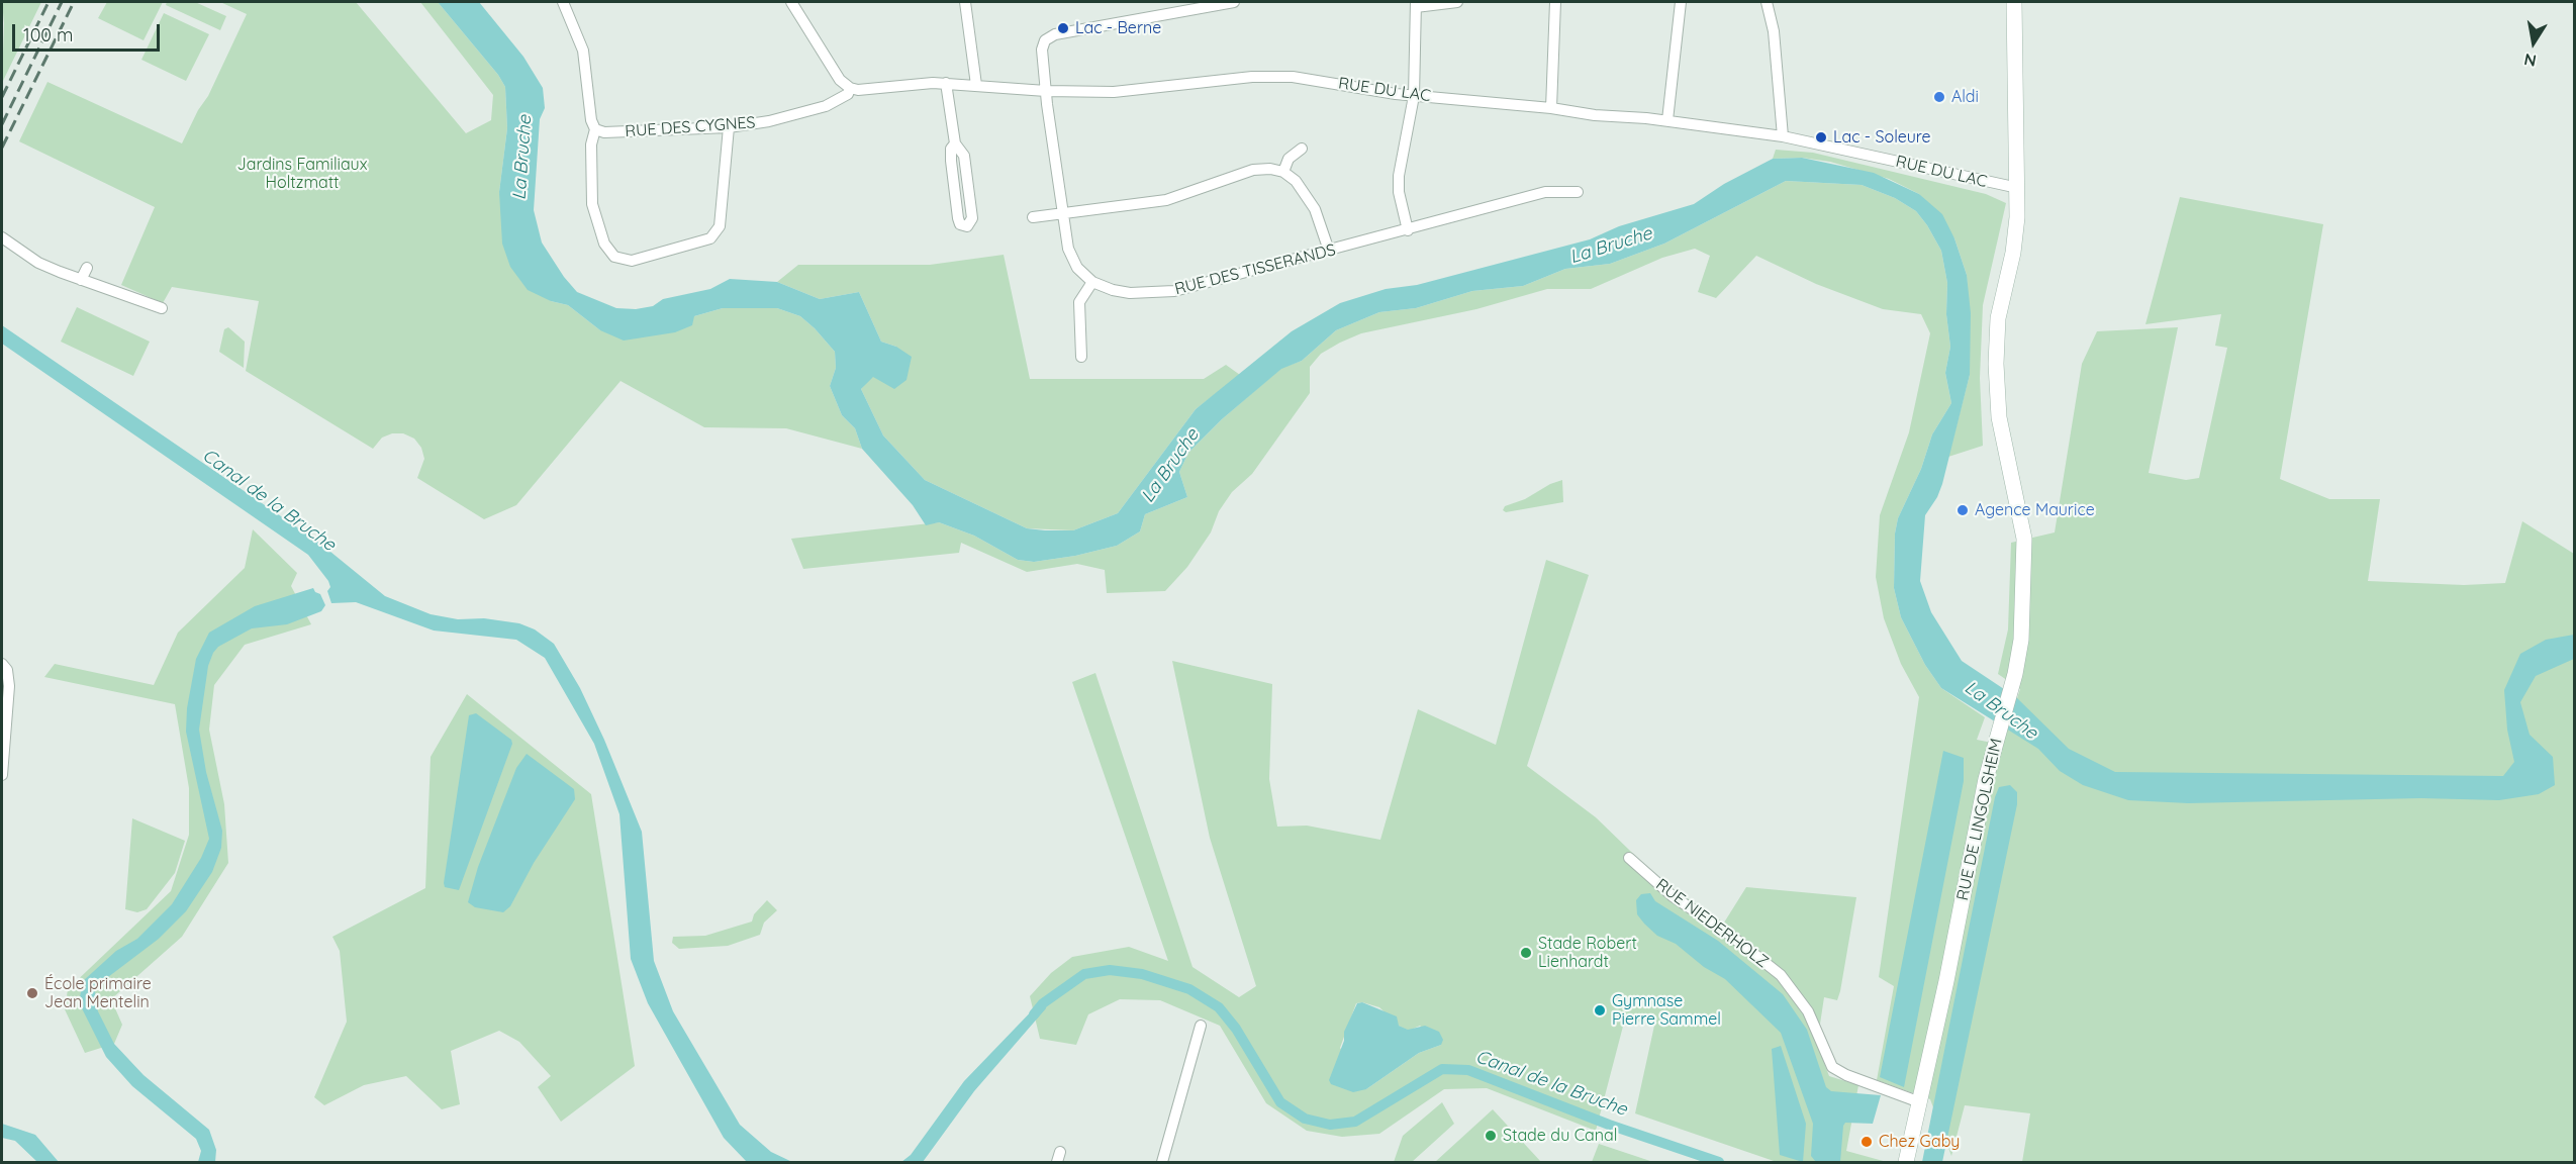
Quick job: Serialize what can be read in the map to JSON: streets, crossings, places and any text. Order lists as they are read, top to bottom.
{
  "streets": {
    "main road": ["RUE DE LINGOLSHEIM"],
    "street": [
      "RUE DU LAC",
      "RUE DES CYGNES",
      "RUE DES TISSERANDS",
      "RUE NIEDERHOLZ"
    ]
  },
  "crossings": [
    ["RUE DU LAC", "RUE DES CYGNES"],
    ["RUE DU LAC", "RUE DE LINGOLSHEIM"],
    ["RUE DE LINGOLSHEIM", "RUE NIEDERHOLZ"]
  ],
  "water": ["La Bruche", "Canal de la Bruche"],
  "parks": ["Jardins Familiaux Holtzmatt"],
  "places": [
    "Lac - Berne",
    "Aldi",
    "Lac - Soleure",
    "Agence Maurice",
    "Stade Robert Lienhardt",
    "École primaire Jean Mentelin",
    "Gymnase Pierre Sammel",
    "Stade du Canal",
    "Chez Gaby"
  ],
  "scale_bar": "100 m",
  "north": "bottom"
}
